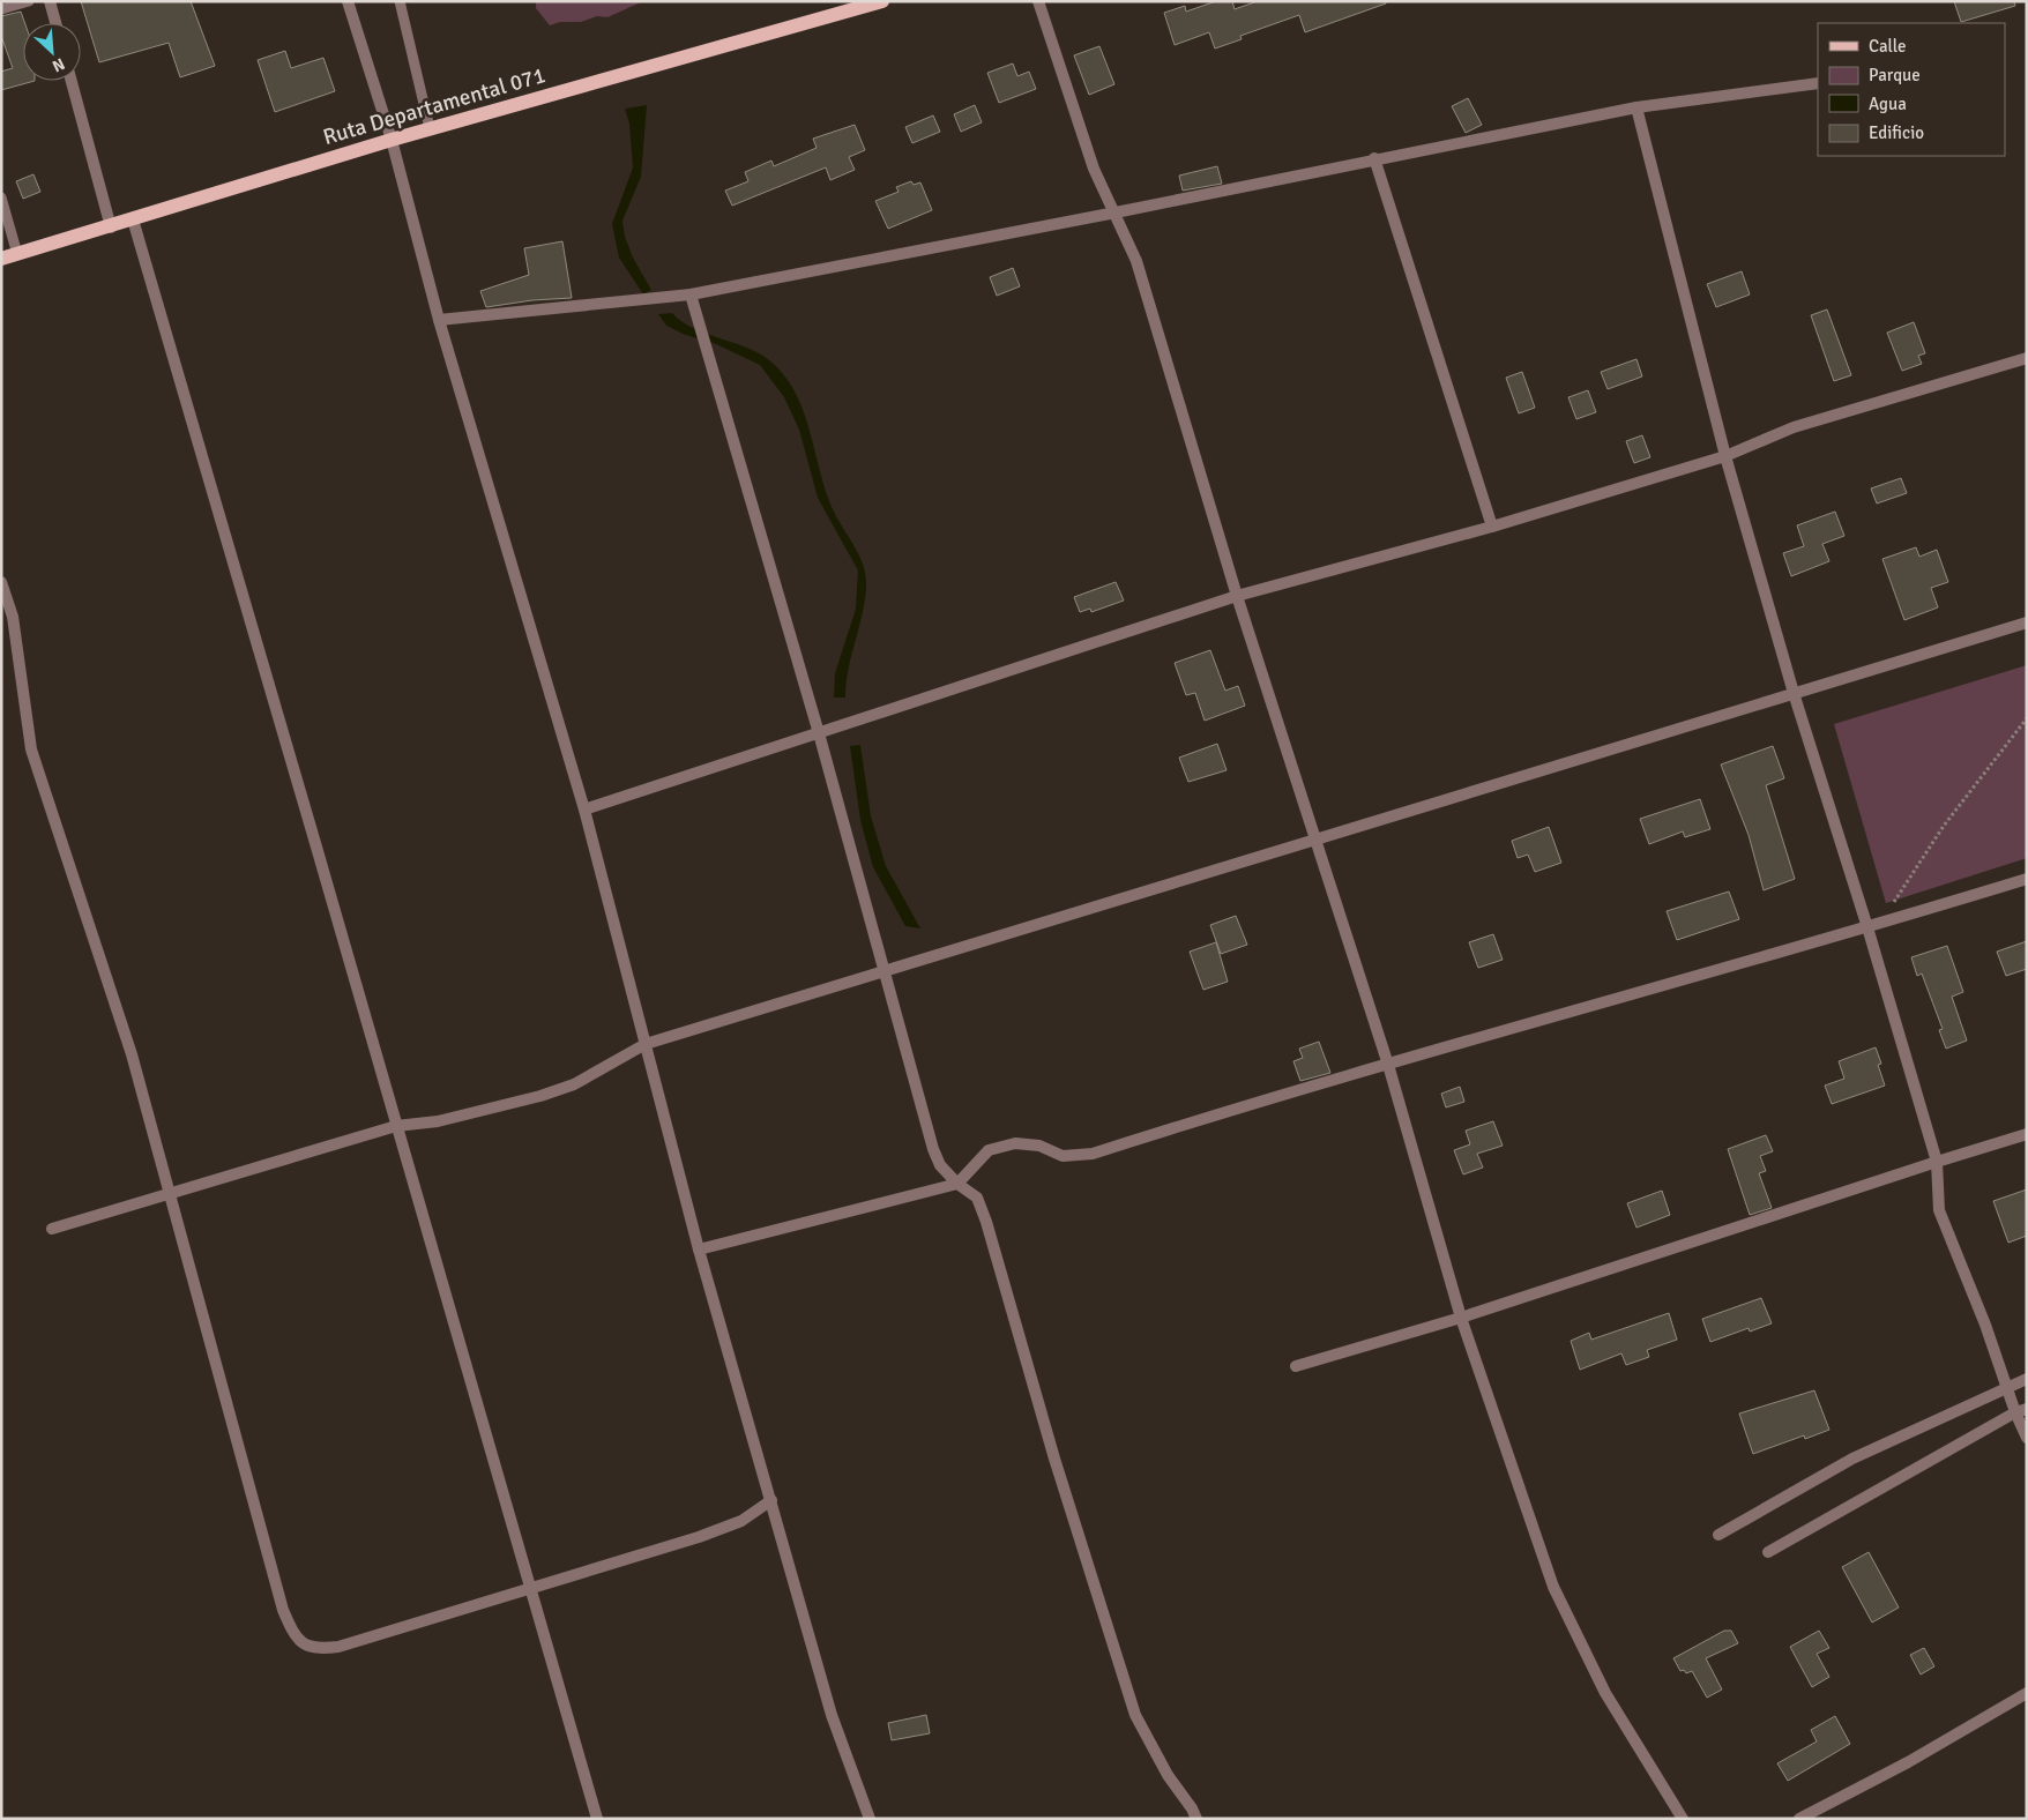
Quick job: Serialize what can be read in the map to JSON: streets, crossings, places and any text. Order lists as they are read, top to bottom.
{
  "streets": {
    "main road": ["Ruta Departamental 071"]
  },
  "legend": [
    "Calle",
    "Parque",
    "Agua",
    "Edificio"
  ],
  "north": "bottom right"
}
